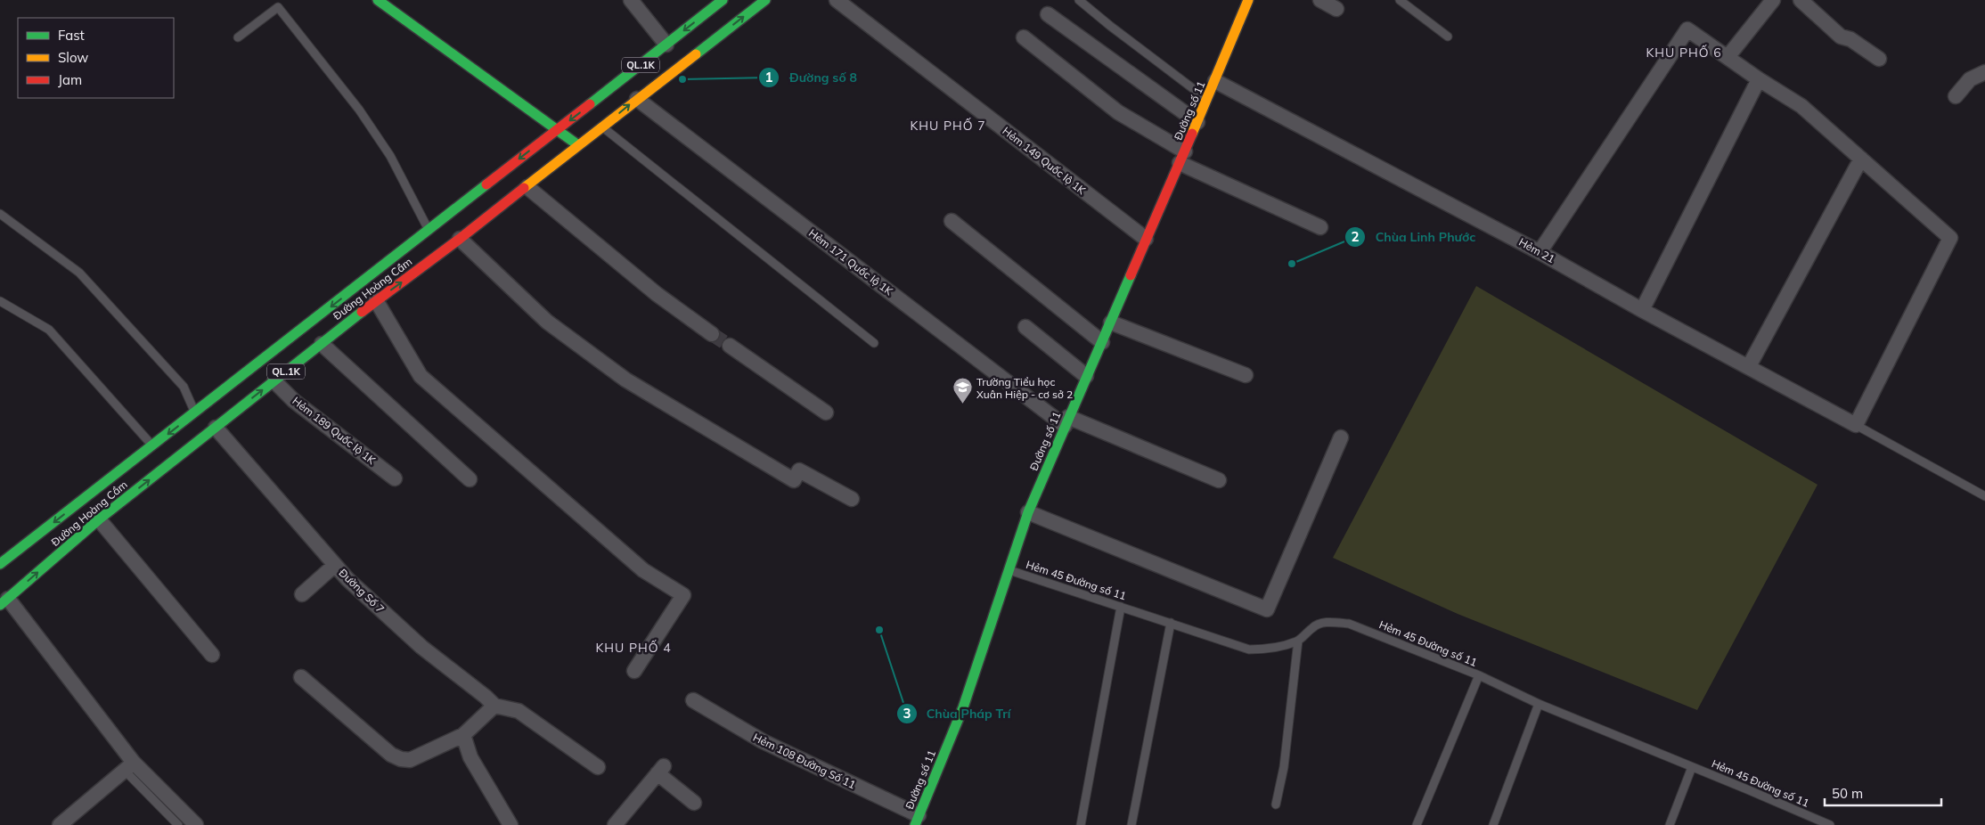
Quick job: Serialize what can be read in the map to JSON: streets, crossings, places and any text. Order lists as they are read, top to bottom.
{
  "streets": {
    "main road": ["QL.1K", "Đường số 11", "Đường Hoàng Cầm"],
    "street": [
      "Hẻm 149 Quốc lộ 1K",
      "Hẻm 21",
      "Hẻm 171 Quốc lộ 1K",
      "Hẻm 189 Quốc lộ 1K",
      "Đường Số 7",
      "Hẻm 108 Đường Số 11"
    ],
    "lane": ["Hẻm 45 Đường số 11"]
  },
  "crossings": [
    ["Đường số 11", "Hẻm 149 Quốc lộ 1K"],
    ["Đường số 11", "Hẻm 21"],
    ["Đường số 11", "Hẻm 171 Quốc lộ 1K"],
    ["Đường số 11", "Hẻm 45 Đường số 11"],
    ["Đường số 11", "Hẻm 108 Đường Số 11"],
    ["Hẻm 171 Quốc lộ 1K", "Đường Hoàng Cầm"],
    ["Đường Hoàng Cầm", "Hẻm 189 Quốc lộ 1K"],
    ["Đường Hoàng Cầm", "Đường Số 7"]
  ],
  "districts": ["KHU PHỐ 6", "KHU PHỐ 7", "KHU PHỐ 4"],
  "places": {
    "other": ["Đường số 8", "Chùa Linh Phước", "Chùa Pháp Trí"],
    "school or university": ["Trường Tiểu học Xuân Hiệp - cơ sở 2"]
  },
  "legend": ["Fast", "Slow", "Jam"],
  "scale_bar": "50 m"
}
